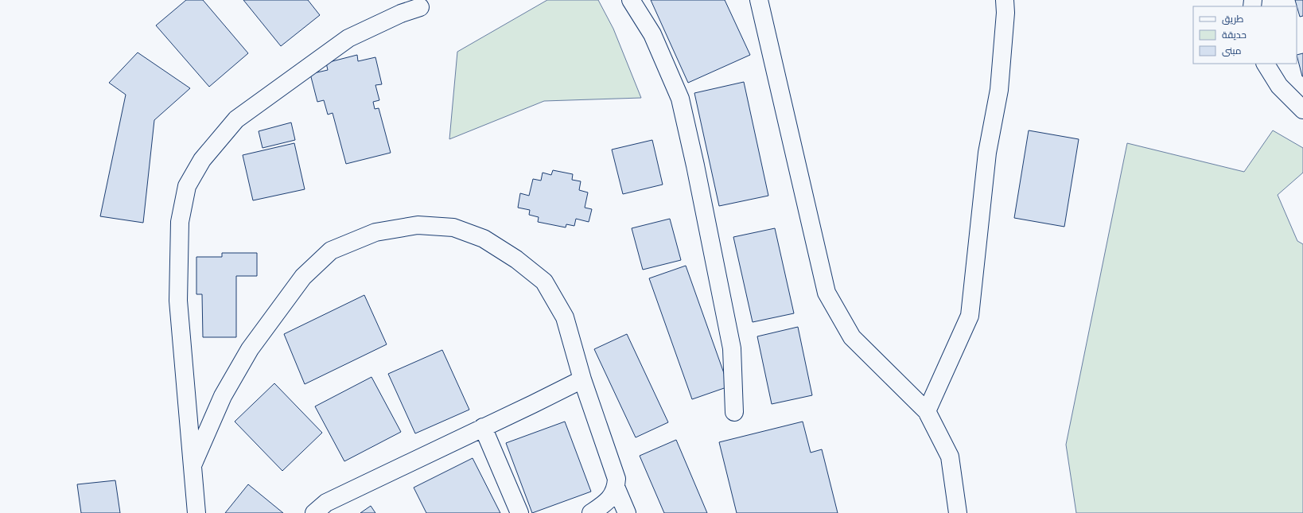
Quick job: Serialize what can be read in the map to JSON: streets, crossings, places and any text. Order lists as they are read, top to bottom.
{
  "legend": ["طريق", "حديقة", "مبنى"]
}
